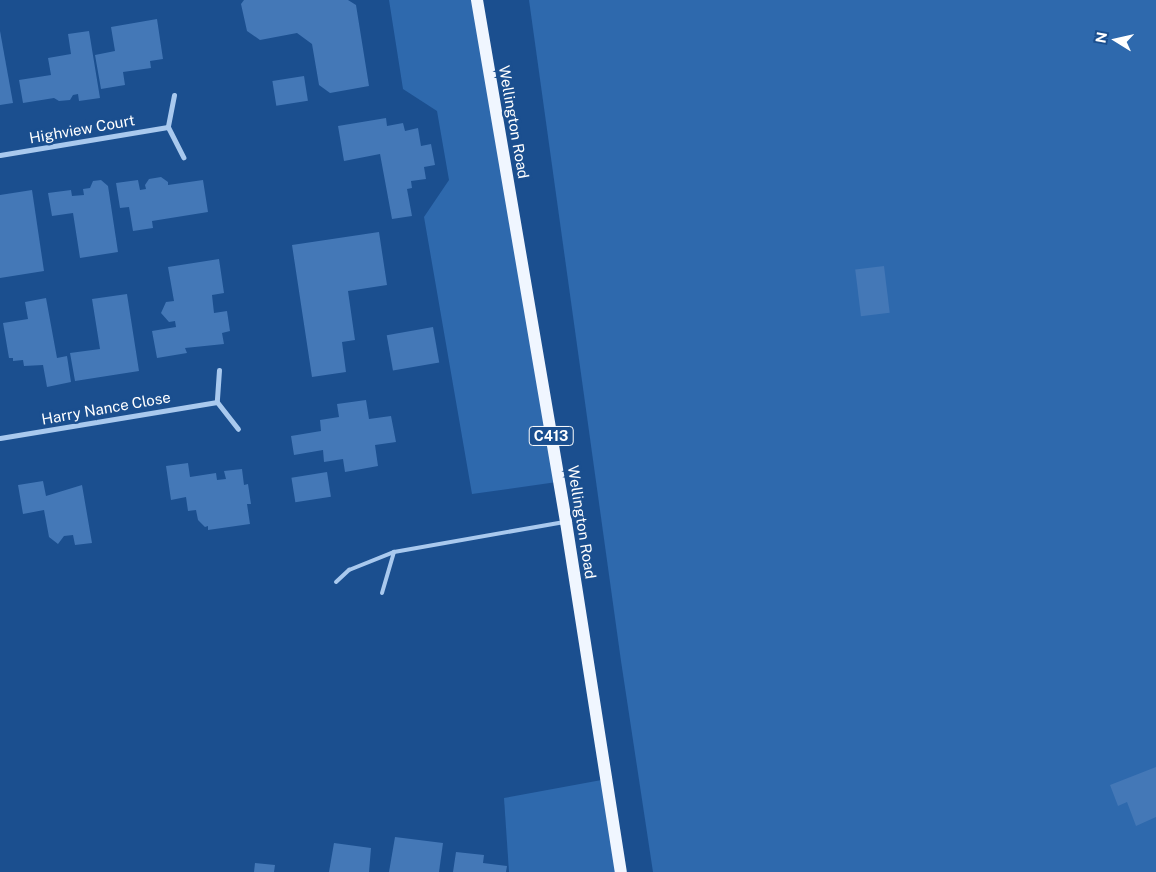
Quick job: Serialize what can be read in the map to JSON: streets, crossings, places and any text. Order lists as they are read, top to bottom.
{
  "streets": {
    "main road": ["Wellington Road", "C413"],
    "street": ["Highview Court", "Harry Nance Close"]
  },
  "north": "left"
}
